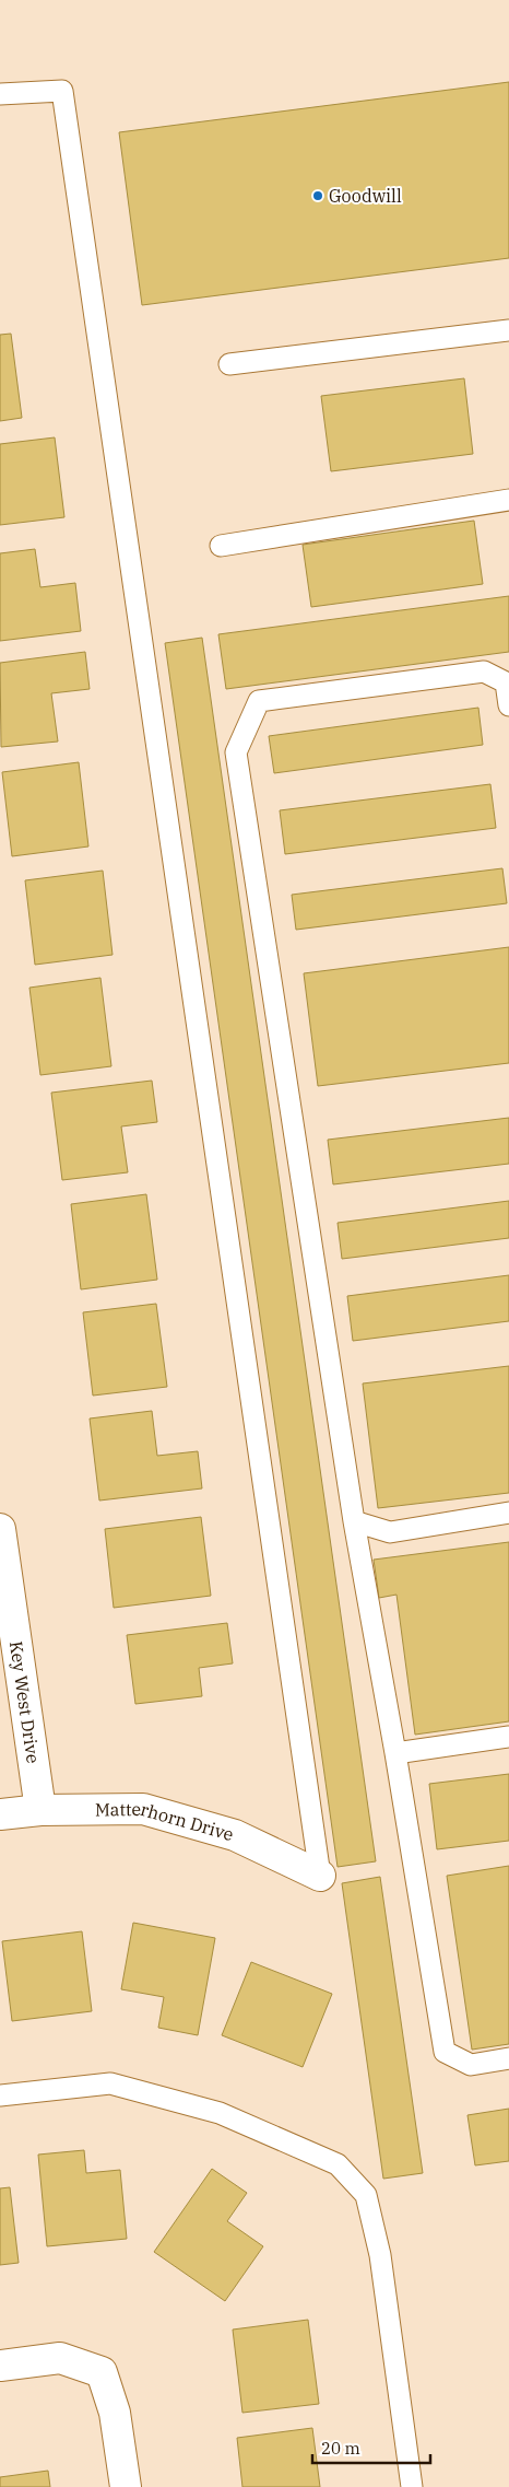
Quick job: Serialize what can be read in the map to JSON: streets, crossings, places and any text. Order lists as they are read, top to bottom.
{
  "streets": {
    "street": ["Key West Drive", "Matterhorn Drive"]
  },
  "crossings": [
    ["Key West Drive", "Matterhorn Drive"]
  ],
  "places": ["Goodwill"],
  "scale_bar": "20 m"
}
